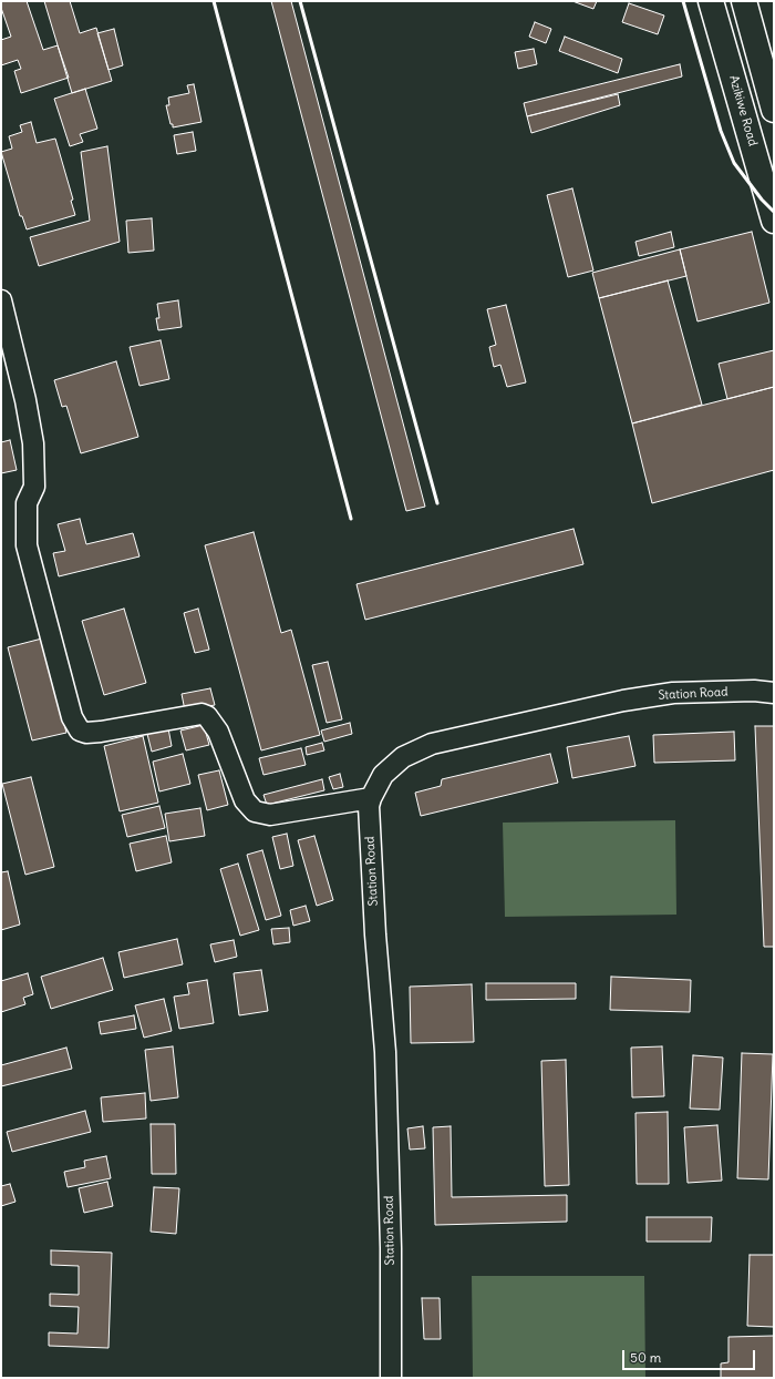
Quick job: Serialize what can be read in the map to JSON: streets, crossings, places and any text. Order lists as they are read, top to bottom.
{
  "streets": {
    "main road": ["Azikiwe Road"],
    "street": ["Station Road"]
  },
  "scale_bar": "50 m"
}
